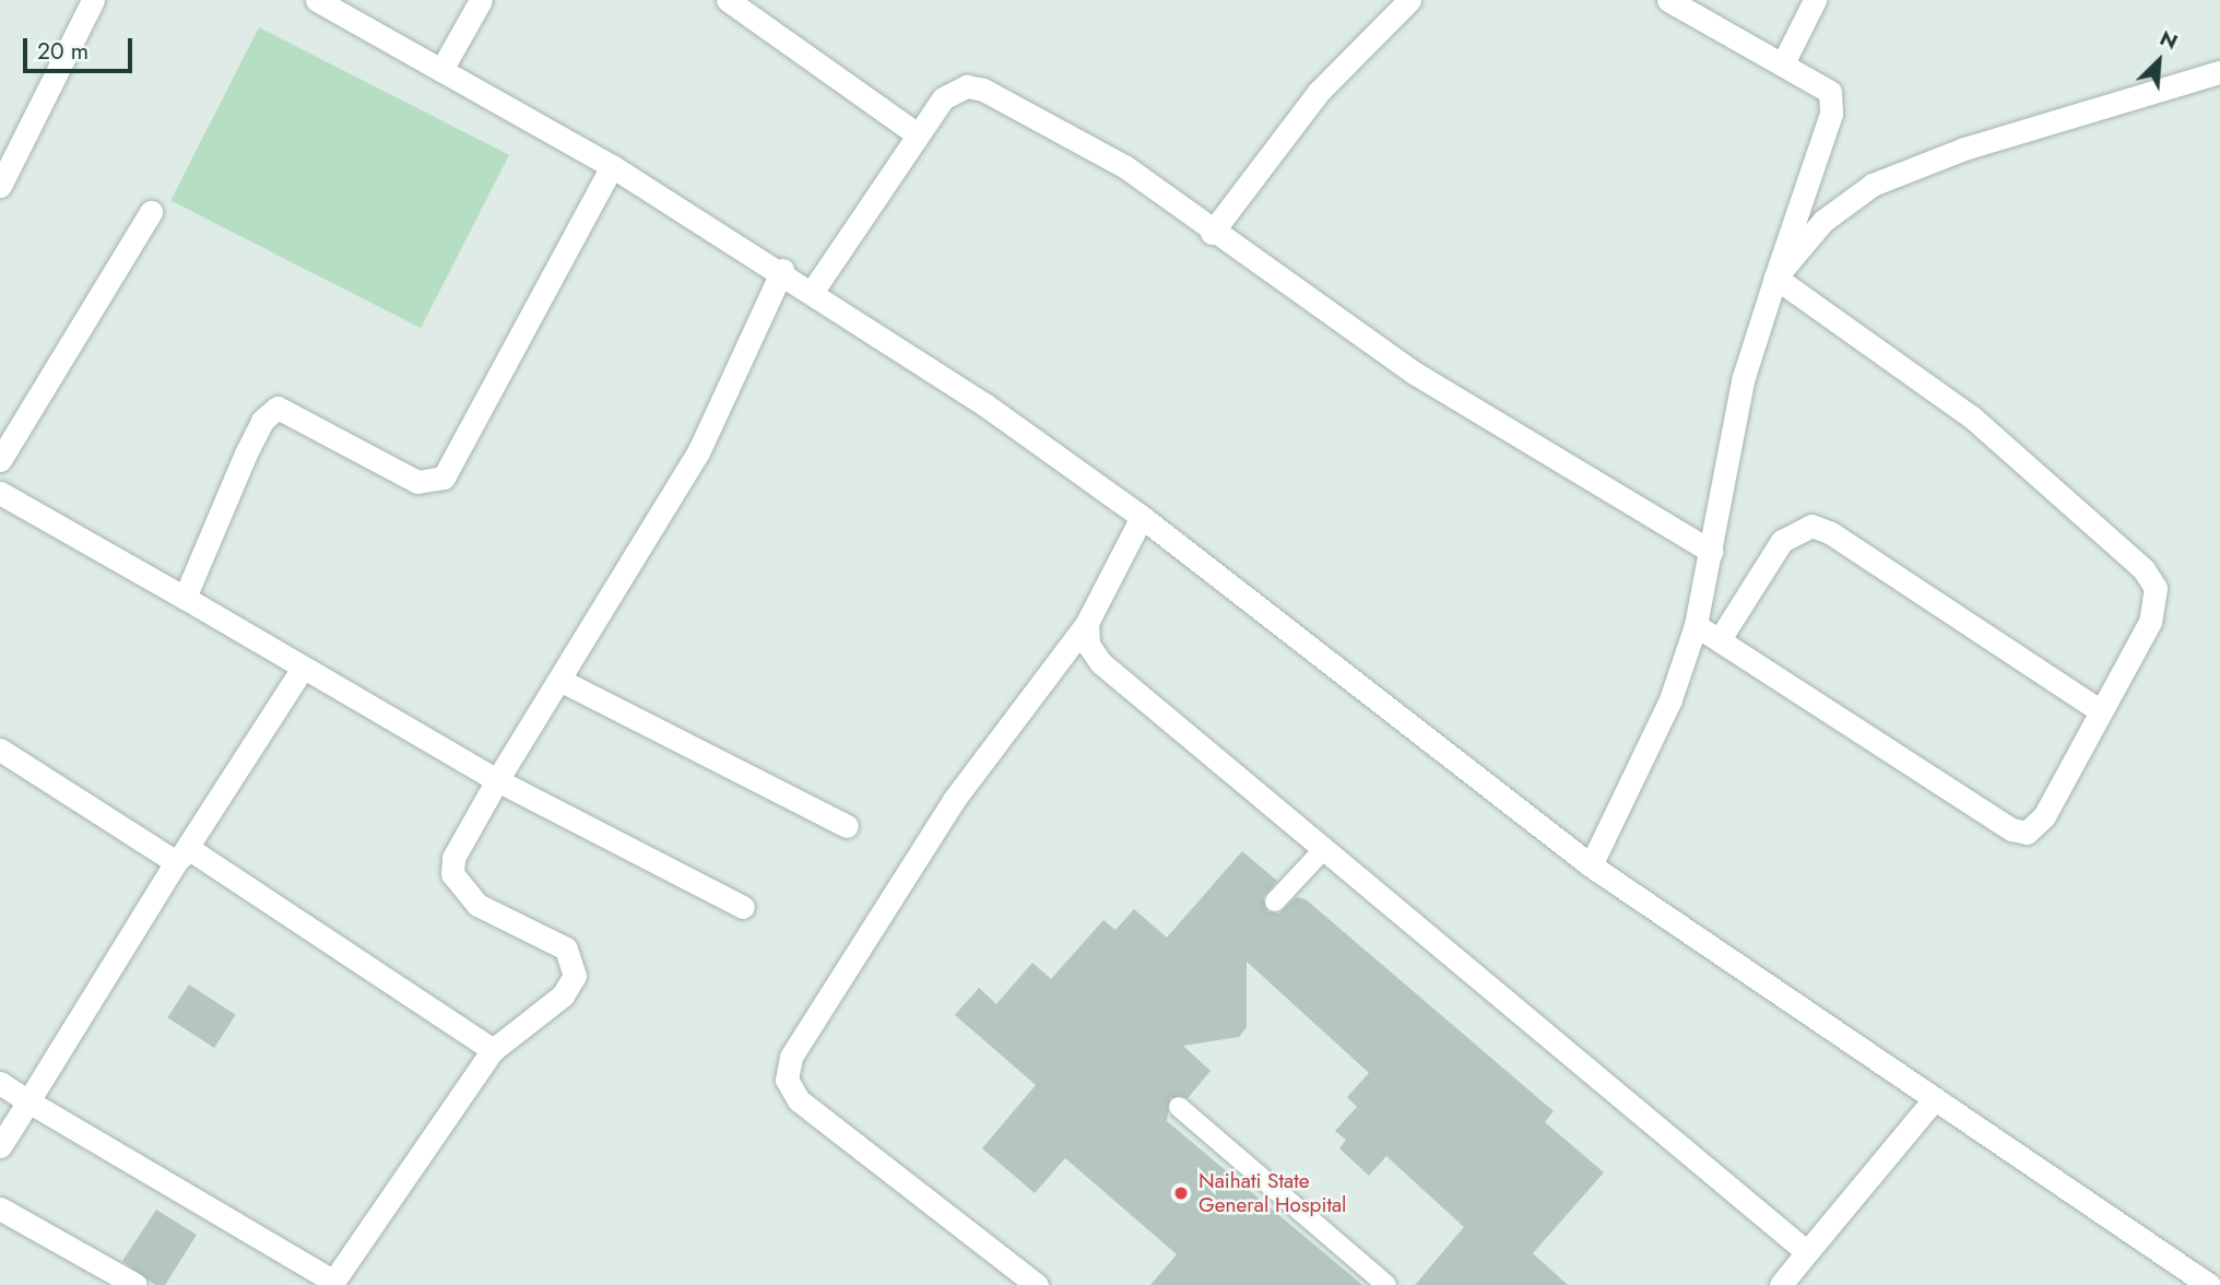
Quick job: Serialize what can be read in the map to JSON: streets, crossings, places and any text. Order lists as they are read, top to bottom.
{
  "places": ["Naihati State General Hospital"],
  "scale_bar": "20 m",
  "north": "top right"
}
